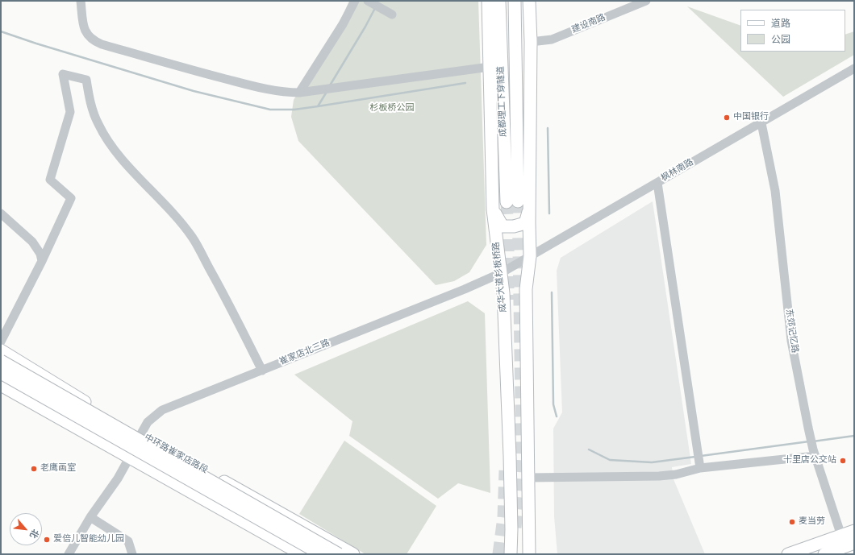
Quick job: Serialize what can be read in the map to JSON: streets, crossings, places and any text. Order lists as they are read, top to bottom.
{
  "streets": {
    "main road": ["成都理工下穿隧道", "成华大道杉板桥路", "中环路崔家店路段"],
    "street": [
      "建设南路",
      "枫林南路",
      "东郊记忆路",
      "崔家店北三路"
    ]
  },
  "crossings": [
    ["枫林南路", "成华大道杉板桥路"],
    ["枫林南路", "东郊记忆路"],
    ["枫林南路", "崔家店北三路"],
    ["成华大道杉板桥路", "崔家店北三路"],
    ["崔家店北三路", "中环路崔家店路段"]
  ],
  "parks": ["杉板桥公园"],
  "places": [
    "中国银行",
    "十里店公交站",
    "老鹰画室",
    "麦当劳",
    "爱倍儿智能幼儿园"
  ],
  "legend": ["道路", "公园"],
  "north": "bottom right"
}
